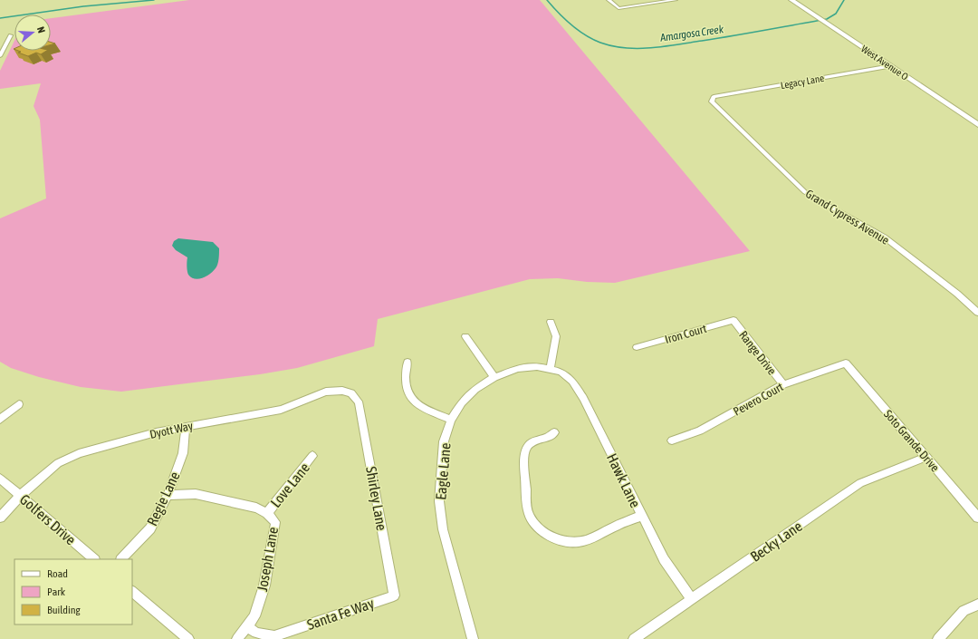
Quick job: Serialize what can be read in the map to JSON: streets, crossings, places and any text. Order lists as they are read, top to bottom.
{
  "streets": {
    "main road": ["West Avenue O"],
    "street": [
      "Legacy Lane",
      "Grand Cypress Avenue",
      "Iron Court",
      "Range Drive",
      "Pevero Court",
      "Dyott Way",
      "Soto Grande Drive",
      "Eagle Lane",
      "Hawk Lane",
      "Love Lane",
      "Regie Lane",
      "Shirley Lane",
      "Golfers Drive",
      "Becky Lane",
      "Joseph Lane",
      "Santa Fe Way"
    ]
  },
  "crossings": [
    ["West Avenue O", "Legacy Lane"],
    ["Legacy Lane", "Grand Cypress Avenue"],
    ["Iron Court", "Range Drive"],
    ["Range Drive", "Pevero Court"],
    ["Pevero Court", "Soto Grande Drive"],
    ["Dyott Way", "Regie Lane"],
    ["Dyott Way", "Shirley Lane"],
    ["Dyott Way", "Golfers Drive"],
    ["Soto Grande Drive", "Becky Lane"],
    ["Eagle Lane", "Hawk Lane"],
    ["Hawk Lane", "Becky Lane"],
    ["Love Lane", "Joseph Lane"],
    ["Regie Lane", "Joseph Lane"],
    ["Shirley Lane", "Santa Fe Way"],
    ["Joseph Lane", "Santa Fe Way"]
  ],
  "water": ["Amargosa Creek"],
  "legend": ["Road", "Park", "Building"],
  "north": "right"
}
